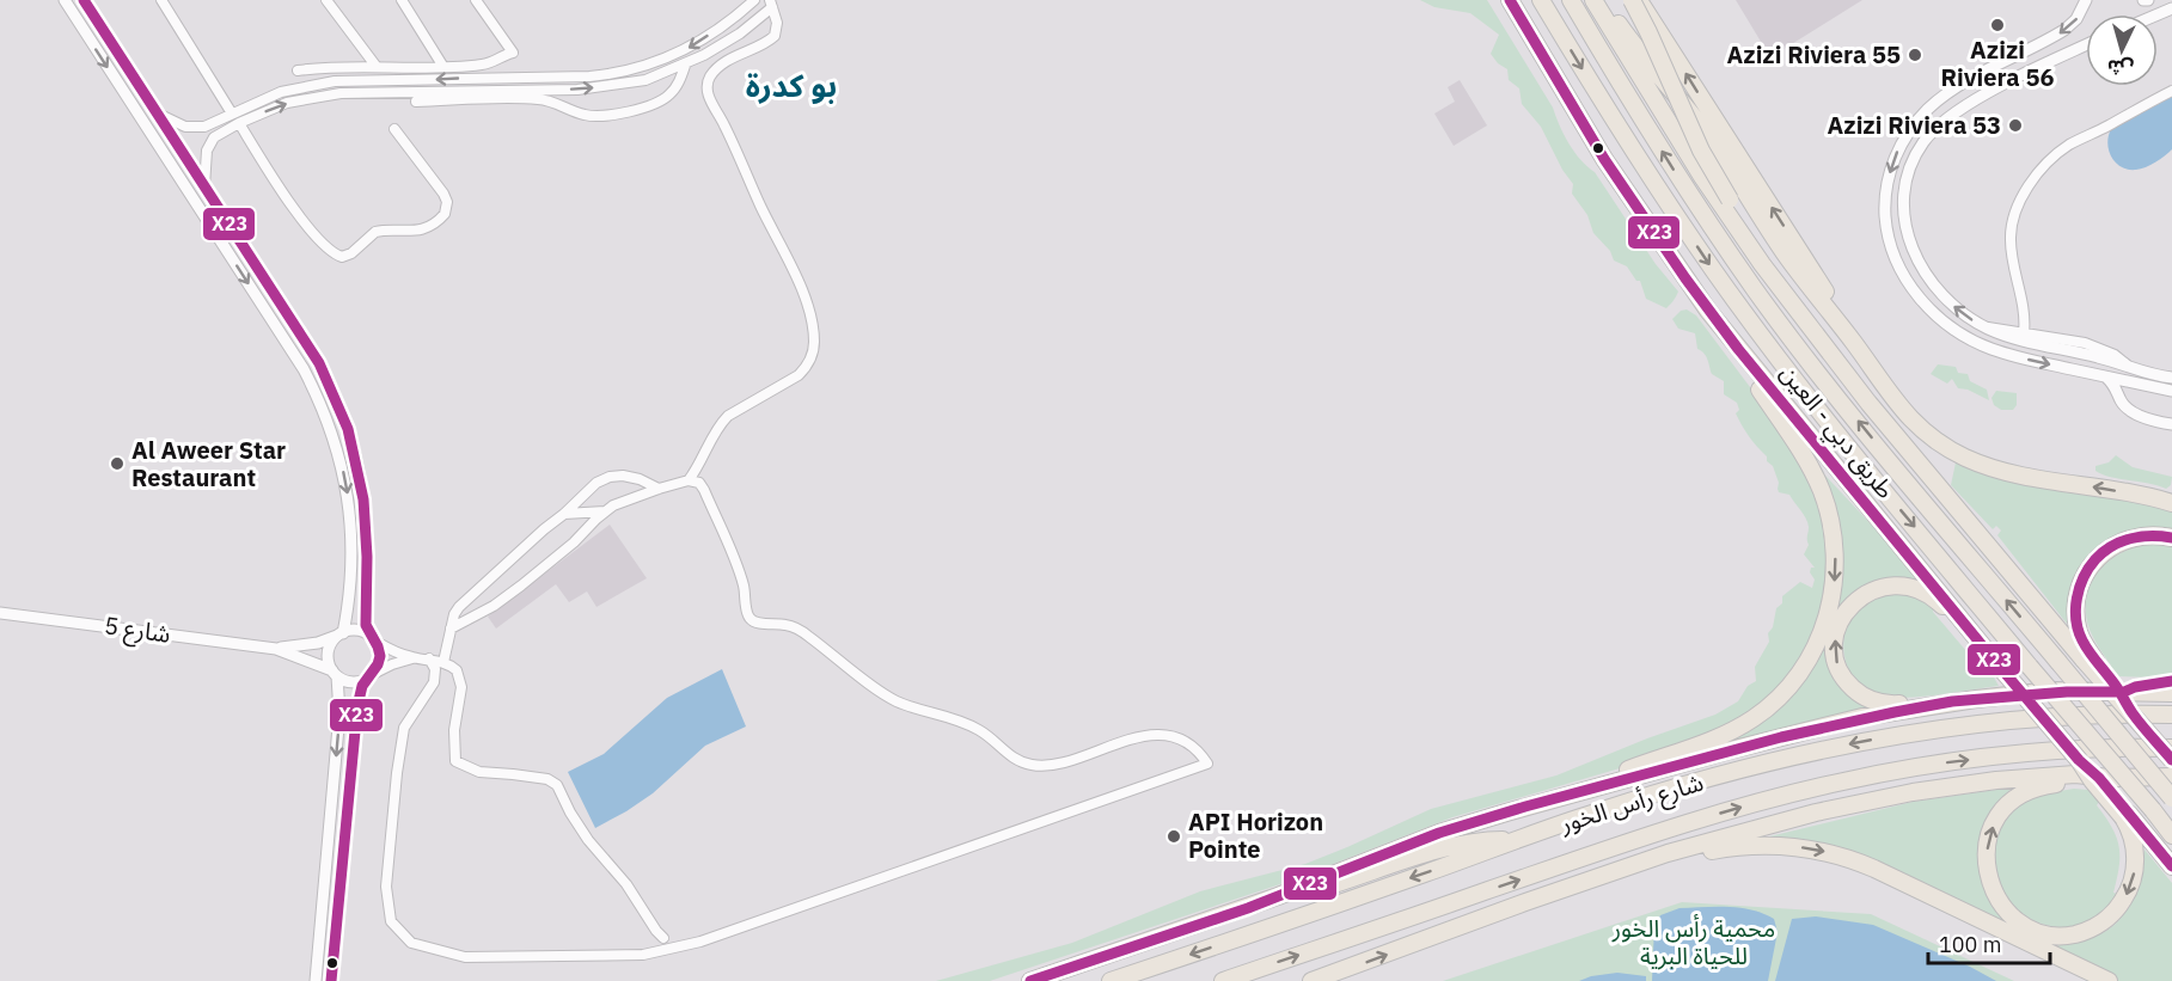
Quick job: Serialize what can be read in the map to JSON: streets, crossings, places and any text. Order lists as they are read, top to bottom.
{
  "streets": {
    "highway": ["طريق دبي - العين", "شارع رأس الخور"],
    "street": ["شارع 5"]
  },
  "districts": ["بو كدرة"],
  "parks": ["محمية رأس الخور للحياة البرية"],
  "places": [
    "Azizi Riviera 56",
    "Azizi Riviera 55",
    "Azizi Riviera 53",
    "Al Aweer Star Restaurant",
    "API Horizon Pointe"
  ],
  "lines": ["transit line X23"],
  "scale_bar": "100 m",
  "north": "bottom"
}
